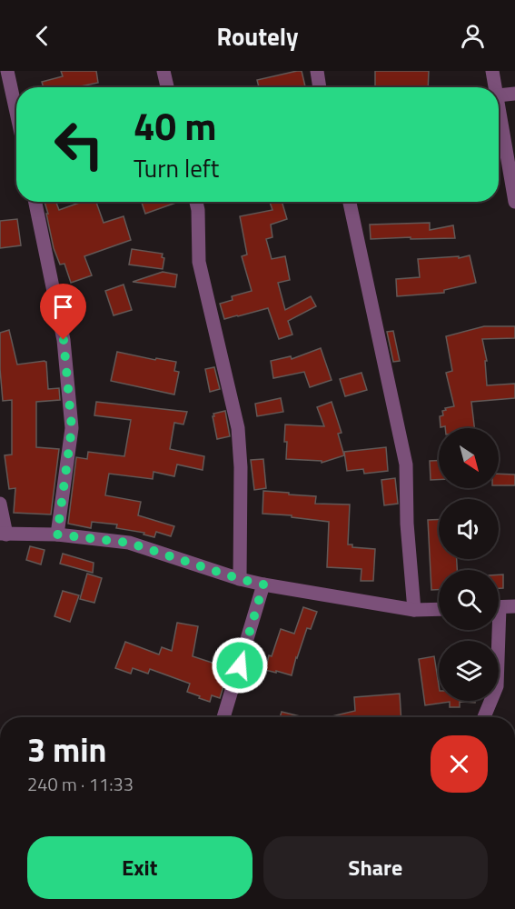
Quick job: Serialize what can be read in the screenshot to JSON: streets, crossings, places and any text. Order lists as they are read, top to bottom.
{
  "north": "bottom right",
  "page": {
    "header": "Routely",
    "turn": ["40 m", "Turn left"],
    "heading": ["3 min", "240 m · 11:33"],
    "buttons": ["Exit", "Share"]
  }
}
